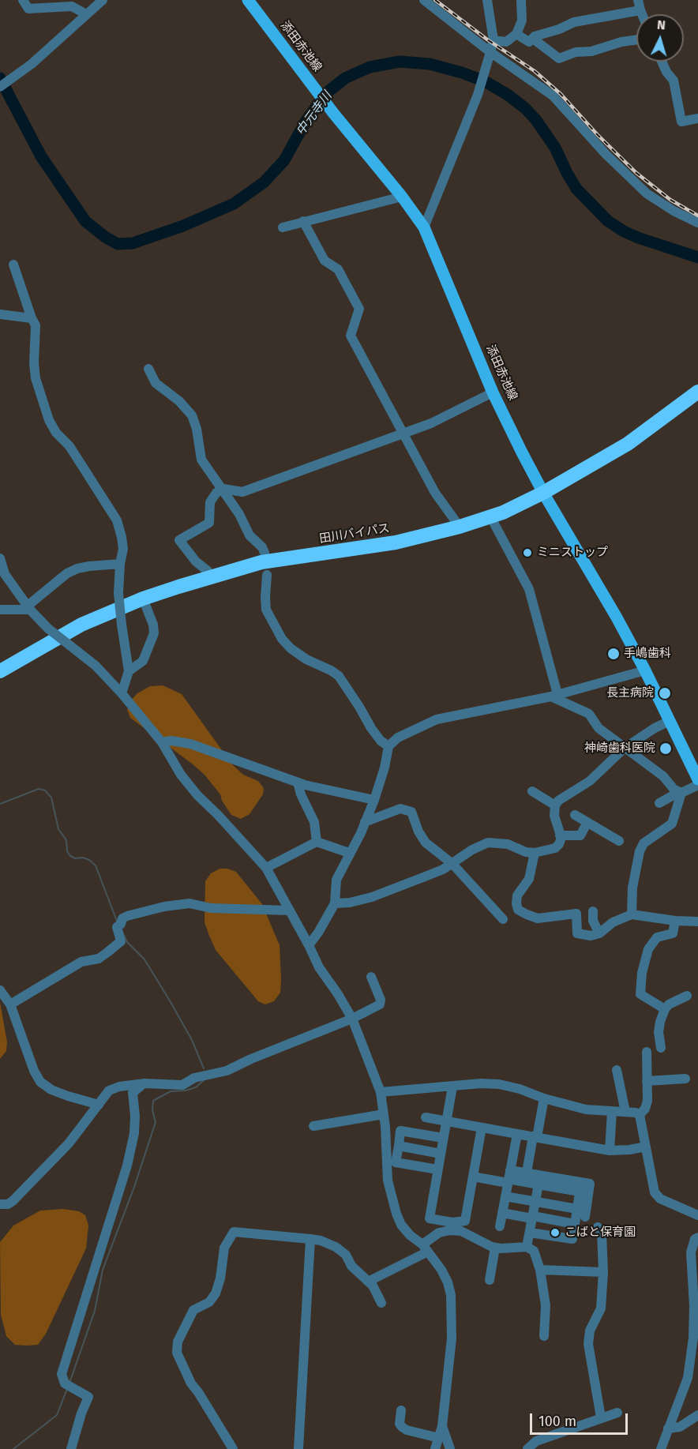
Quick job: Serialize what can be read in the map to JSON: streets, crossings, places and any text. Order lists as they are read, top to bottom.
{
  "streets": {
    "highway": ["田川バイパス"],
    "main road": ["添田赤池線"]
  },
  "crossings": [
    ["添田赤池線", "田川バイパス"]
  ],
  "water": ["中元寺川"],
  "places": [
    "ミニストップ",
    "手嶋歯科",
    "長主病院",
    "神崎歯科医院",
    "こばと保育園"
  ],
  "scale_bar": "100 m",
  "north": "top"
}
